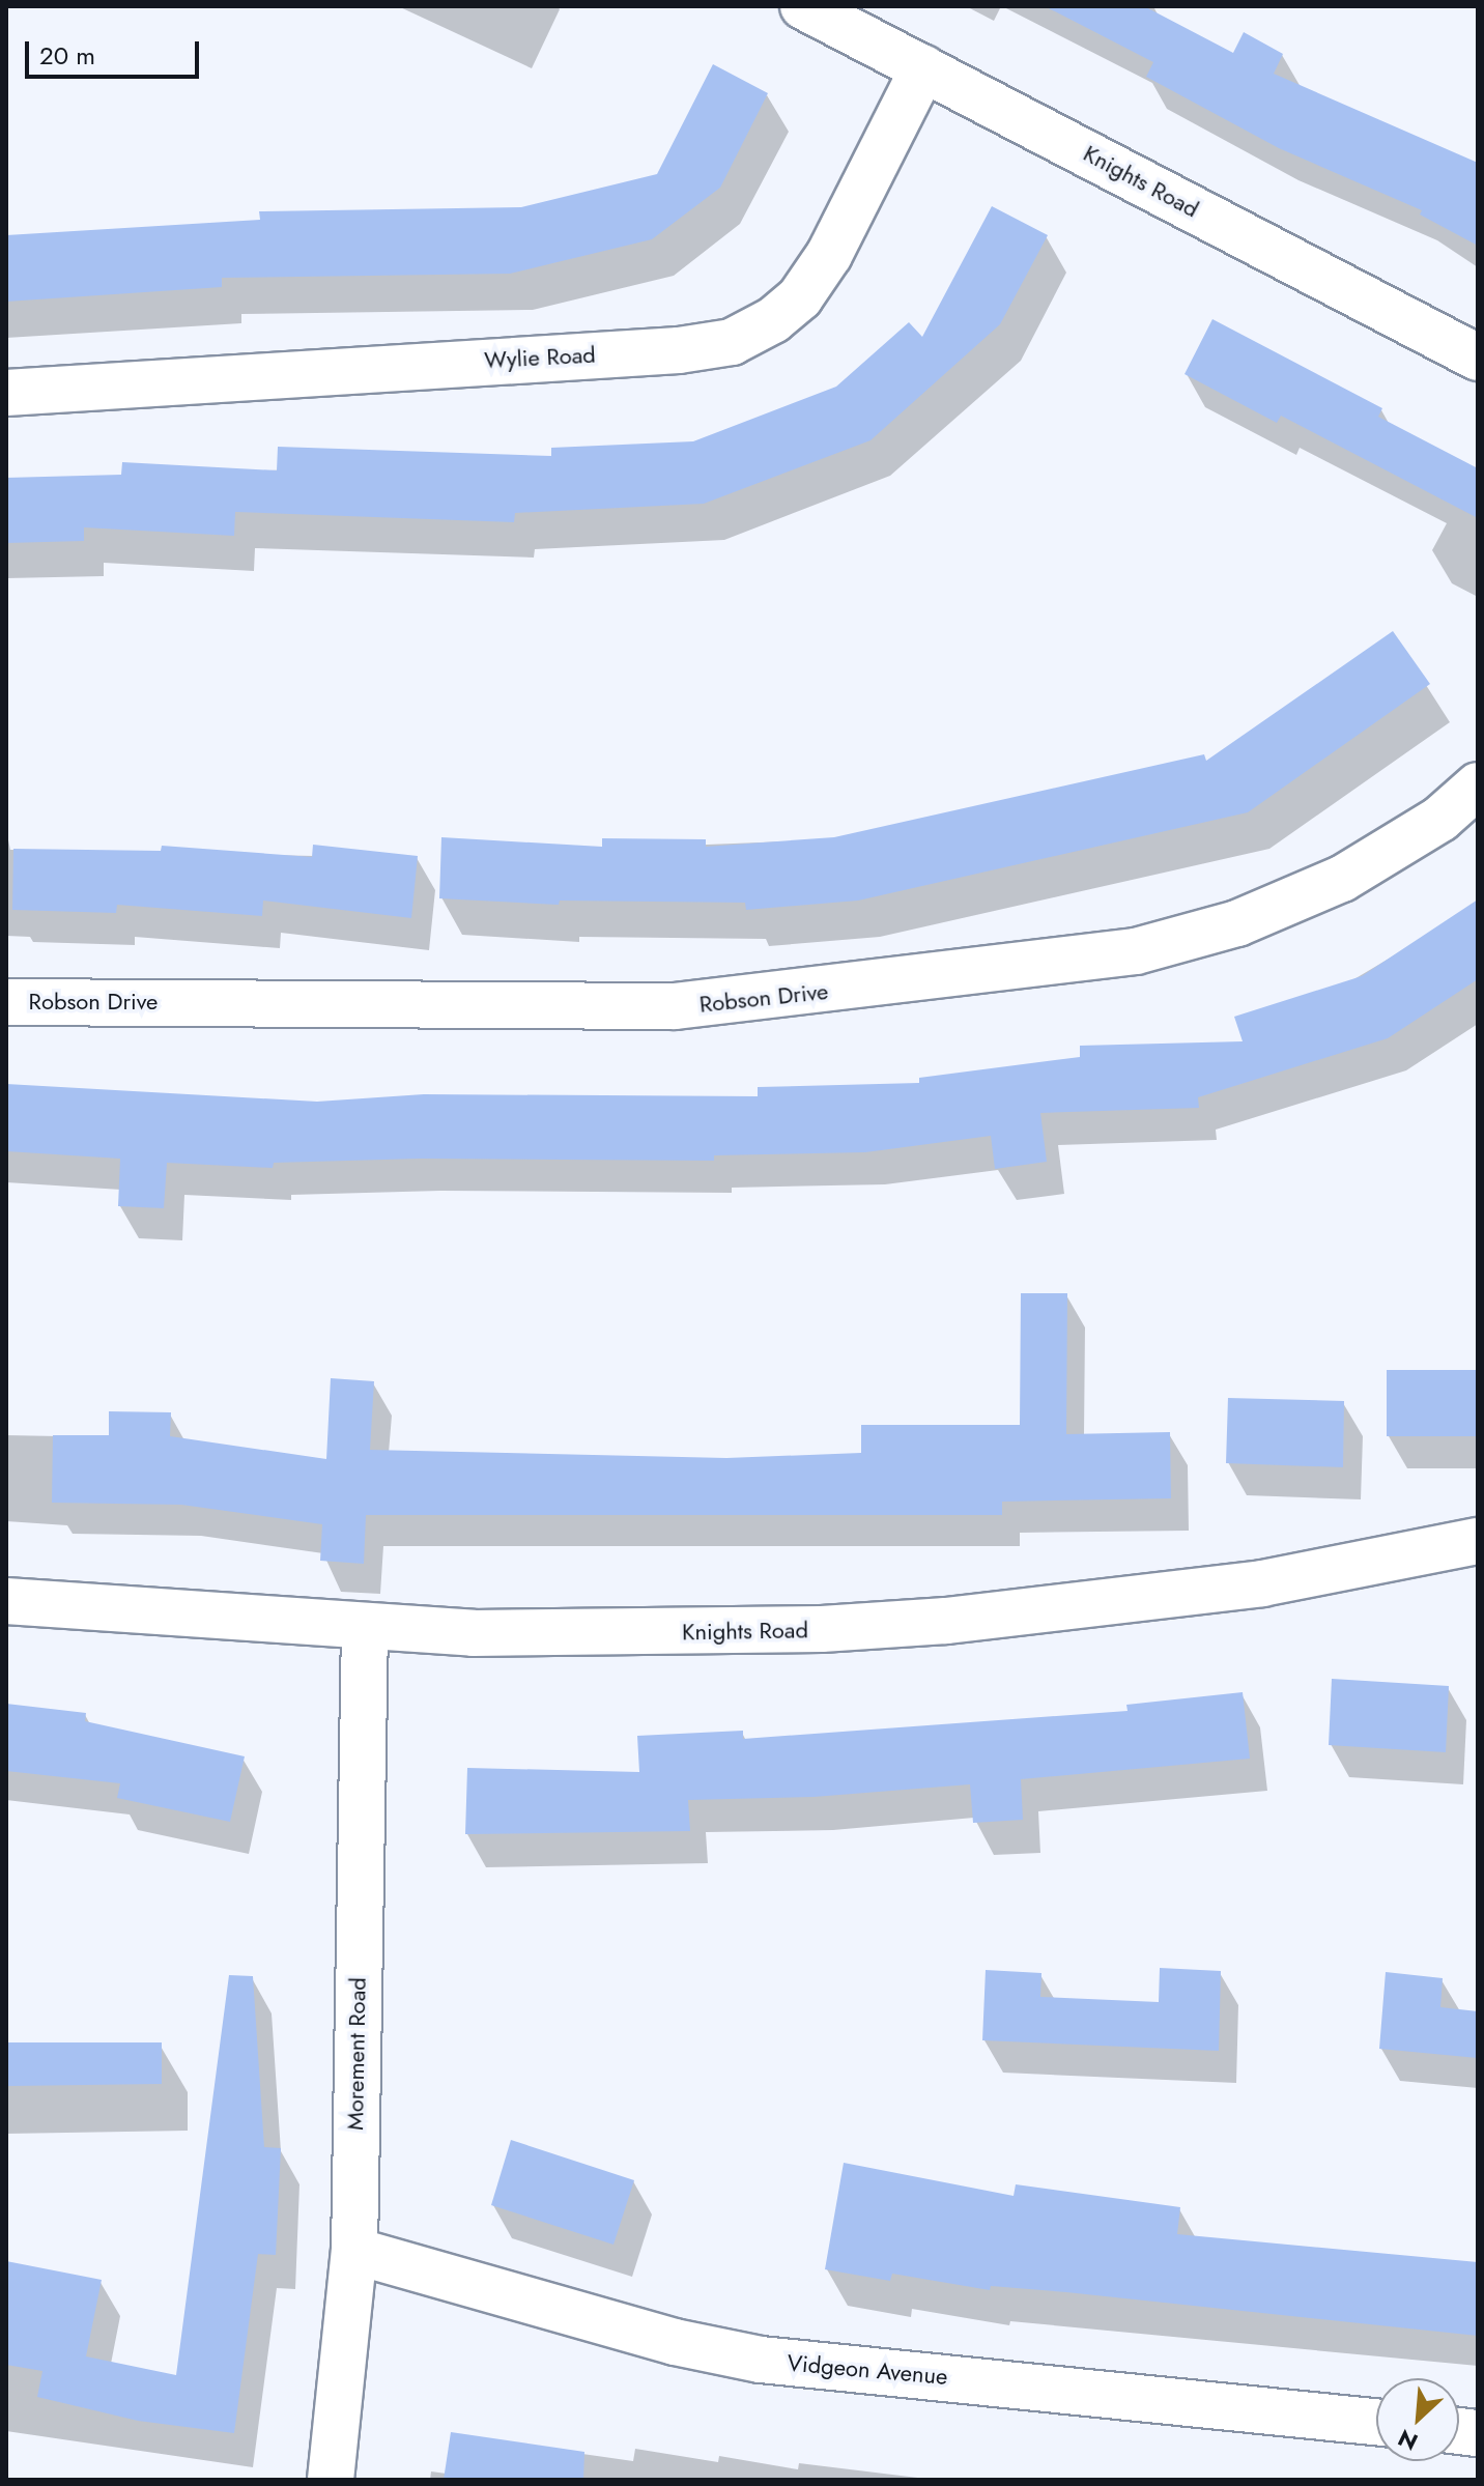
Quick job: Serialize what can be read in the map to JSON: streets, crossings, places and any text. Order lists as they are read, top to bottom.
{
  "streets": {
    "street": [
      "Knights Road",
      "Wylie Road",
      "Robson Drive",
      "Morement Road",
      "Vidgeon Avenue"
    ]
  },
  "crossings": [
    ["Knights Road", "Wylie Road"],
    ["Knights Road", "Morement Road"],
    ["Morement Road", "Vidgeon Avenue"]
  ],
  "scale_bar": "20 m",
  "north": "bottom left"
}
